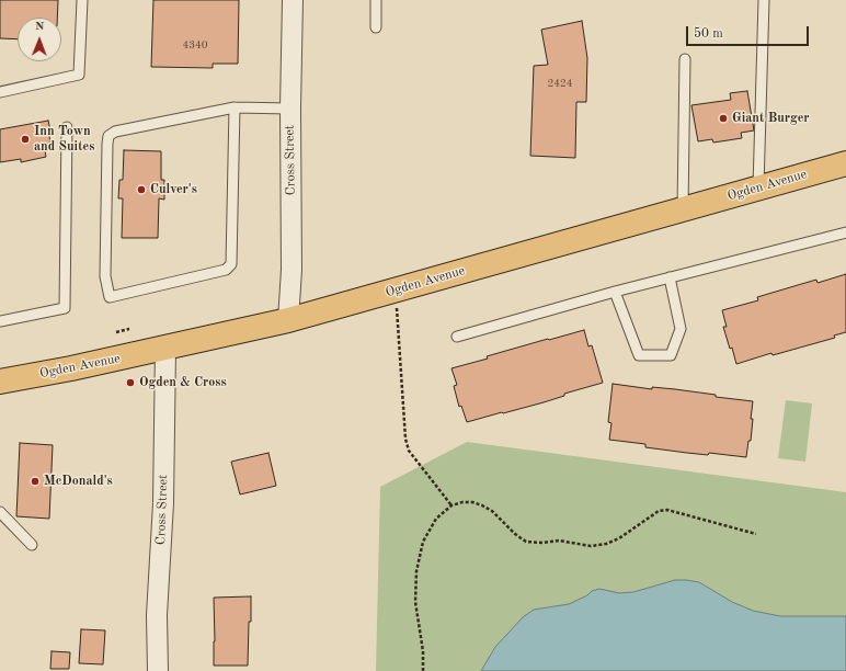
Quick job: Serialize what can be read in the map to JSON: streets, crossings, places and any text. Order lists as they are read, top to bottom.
{
  "streets": {
    "main road": ["Ogden Avenue"],
    "street": ["Cross Street"]
  },
  "crossings": [
    ["Cross Street", "Ogden Avenue"]
  ],
  "places": [
    "Giant Burger",
    "Inn Town and Suites",
    "Culver's",
    "Ogden & Cross",
    "McDonald's"
  ],
  "house_numbers": ["4340", "2424"],
  "scale_bar": "50 m",
  "north": "top"
}
